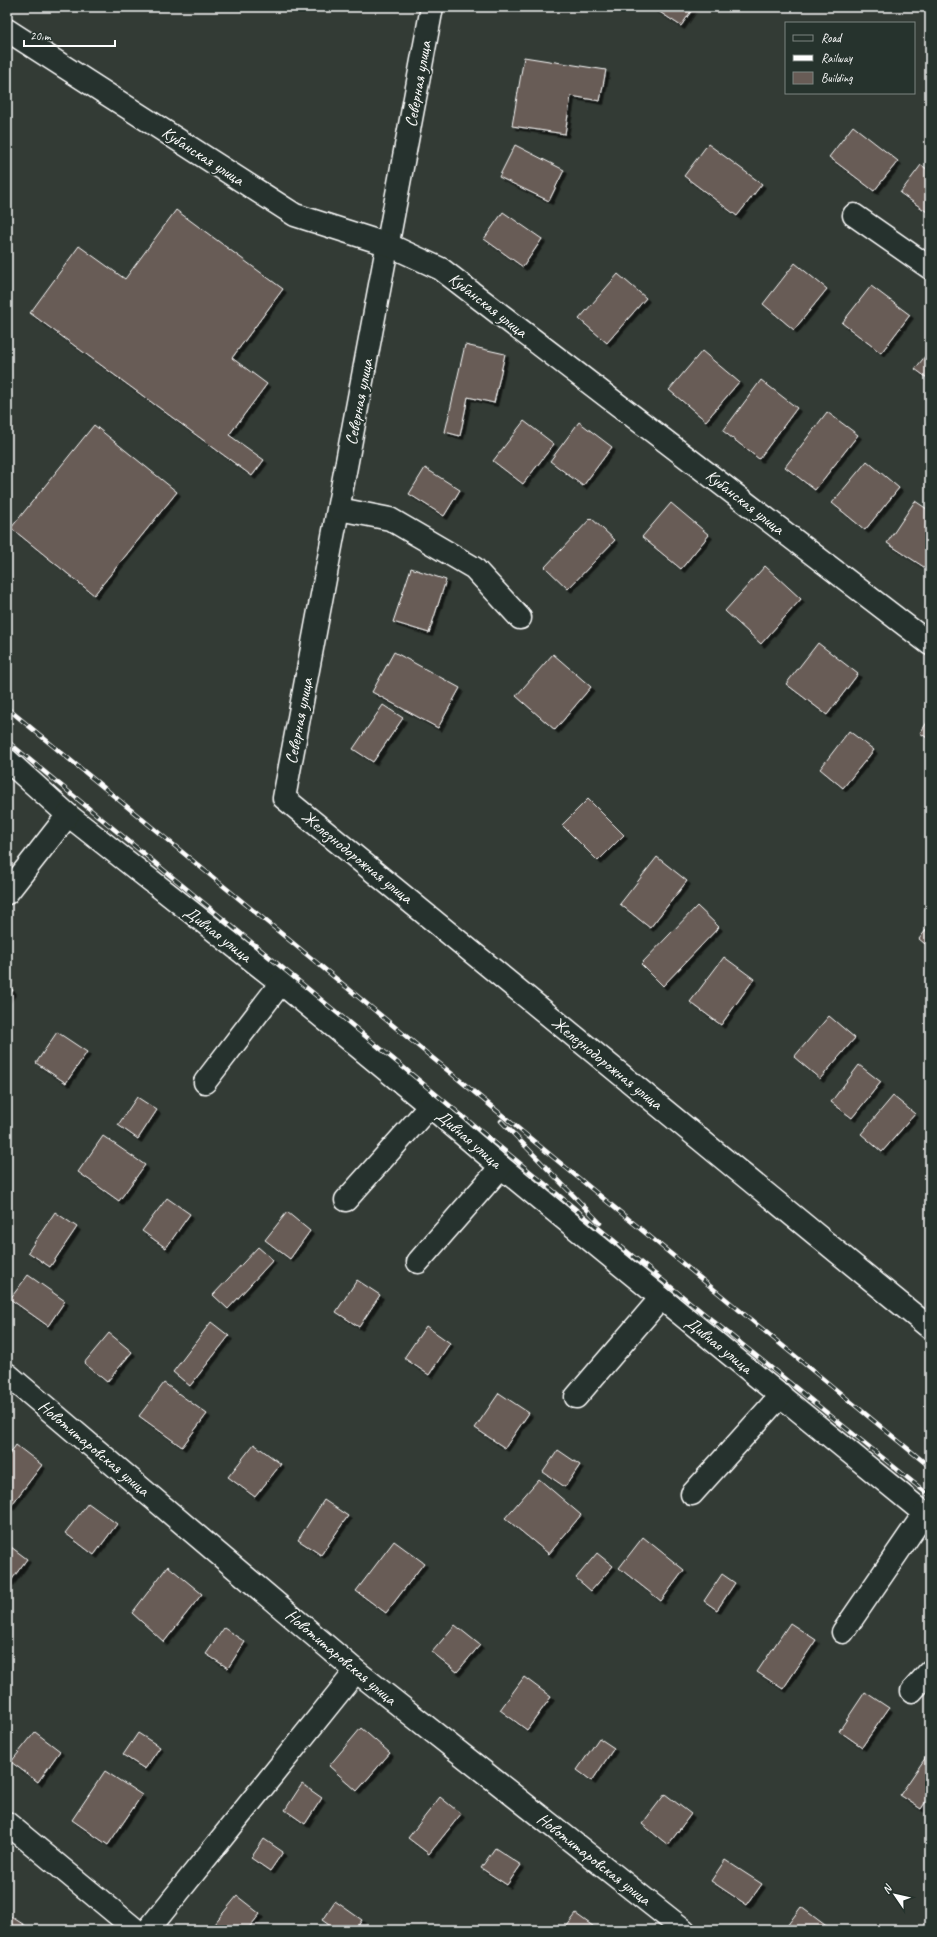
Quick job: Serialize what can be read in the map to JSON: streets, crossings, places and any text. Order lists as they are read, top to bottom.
{
  "streets": {
    "street": [
      "Северная улица",
      "Кубанская улица",
      "Железнодорожная улица",
      "Дивная улица",
      "Новотитаровская улица"
    ]
  },
  "crossings": [
    ["Северная улица", "Кубанская улица"],
    ["Северная улица", "Железнодорожная улица"]
  ],
  "legend": ["Road", "Railway", "Building"],
  "scale_bar": "20 m",
  "north": "top left"
}
